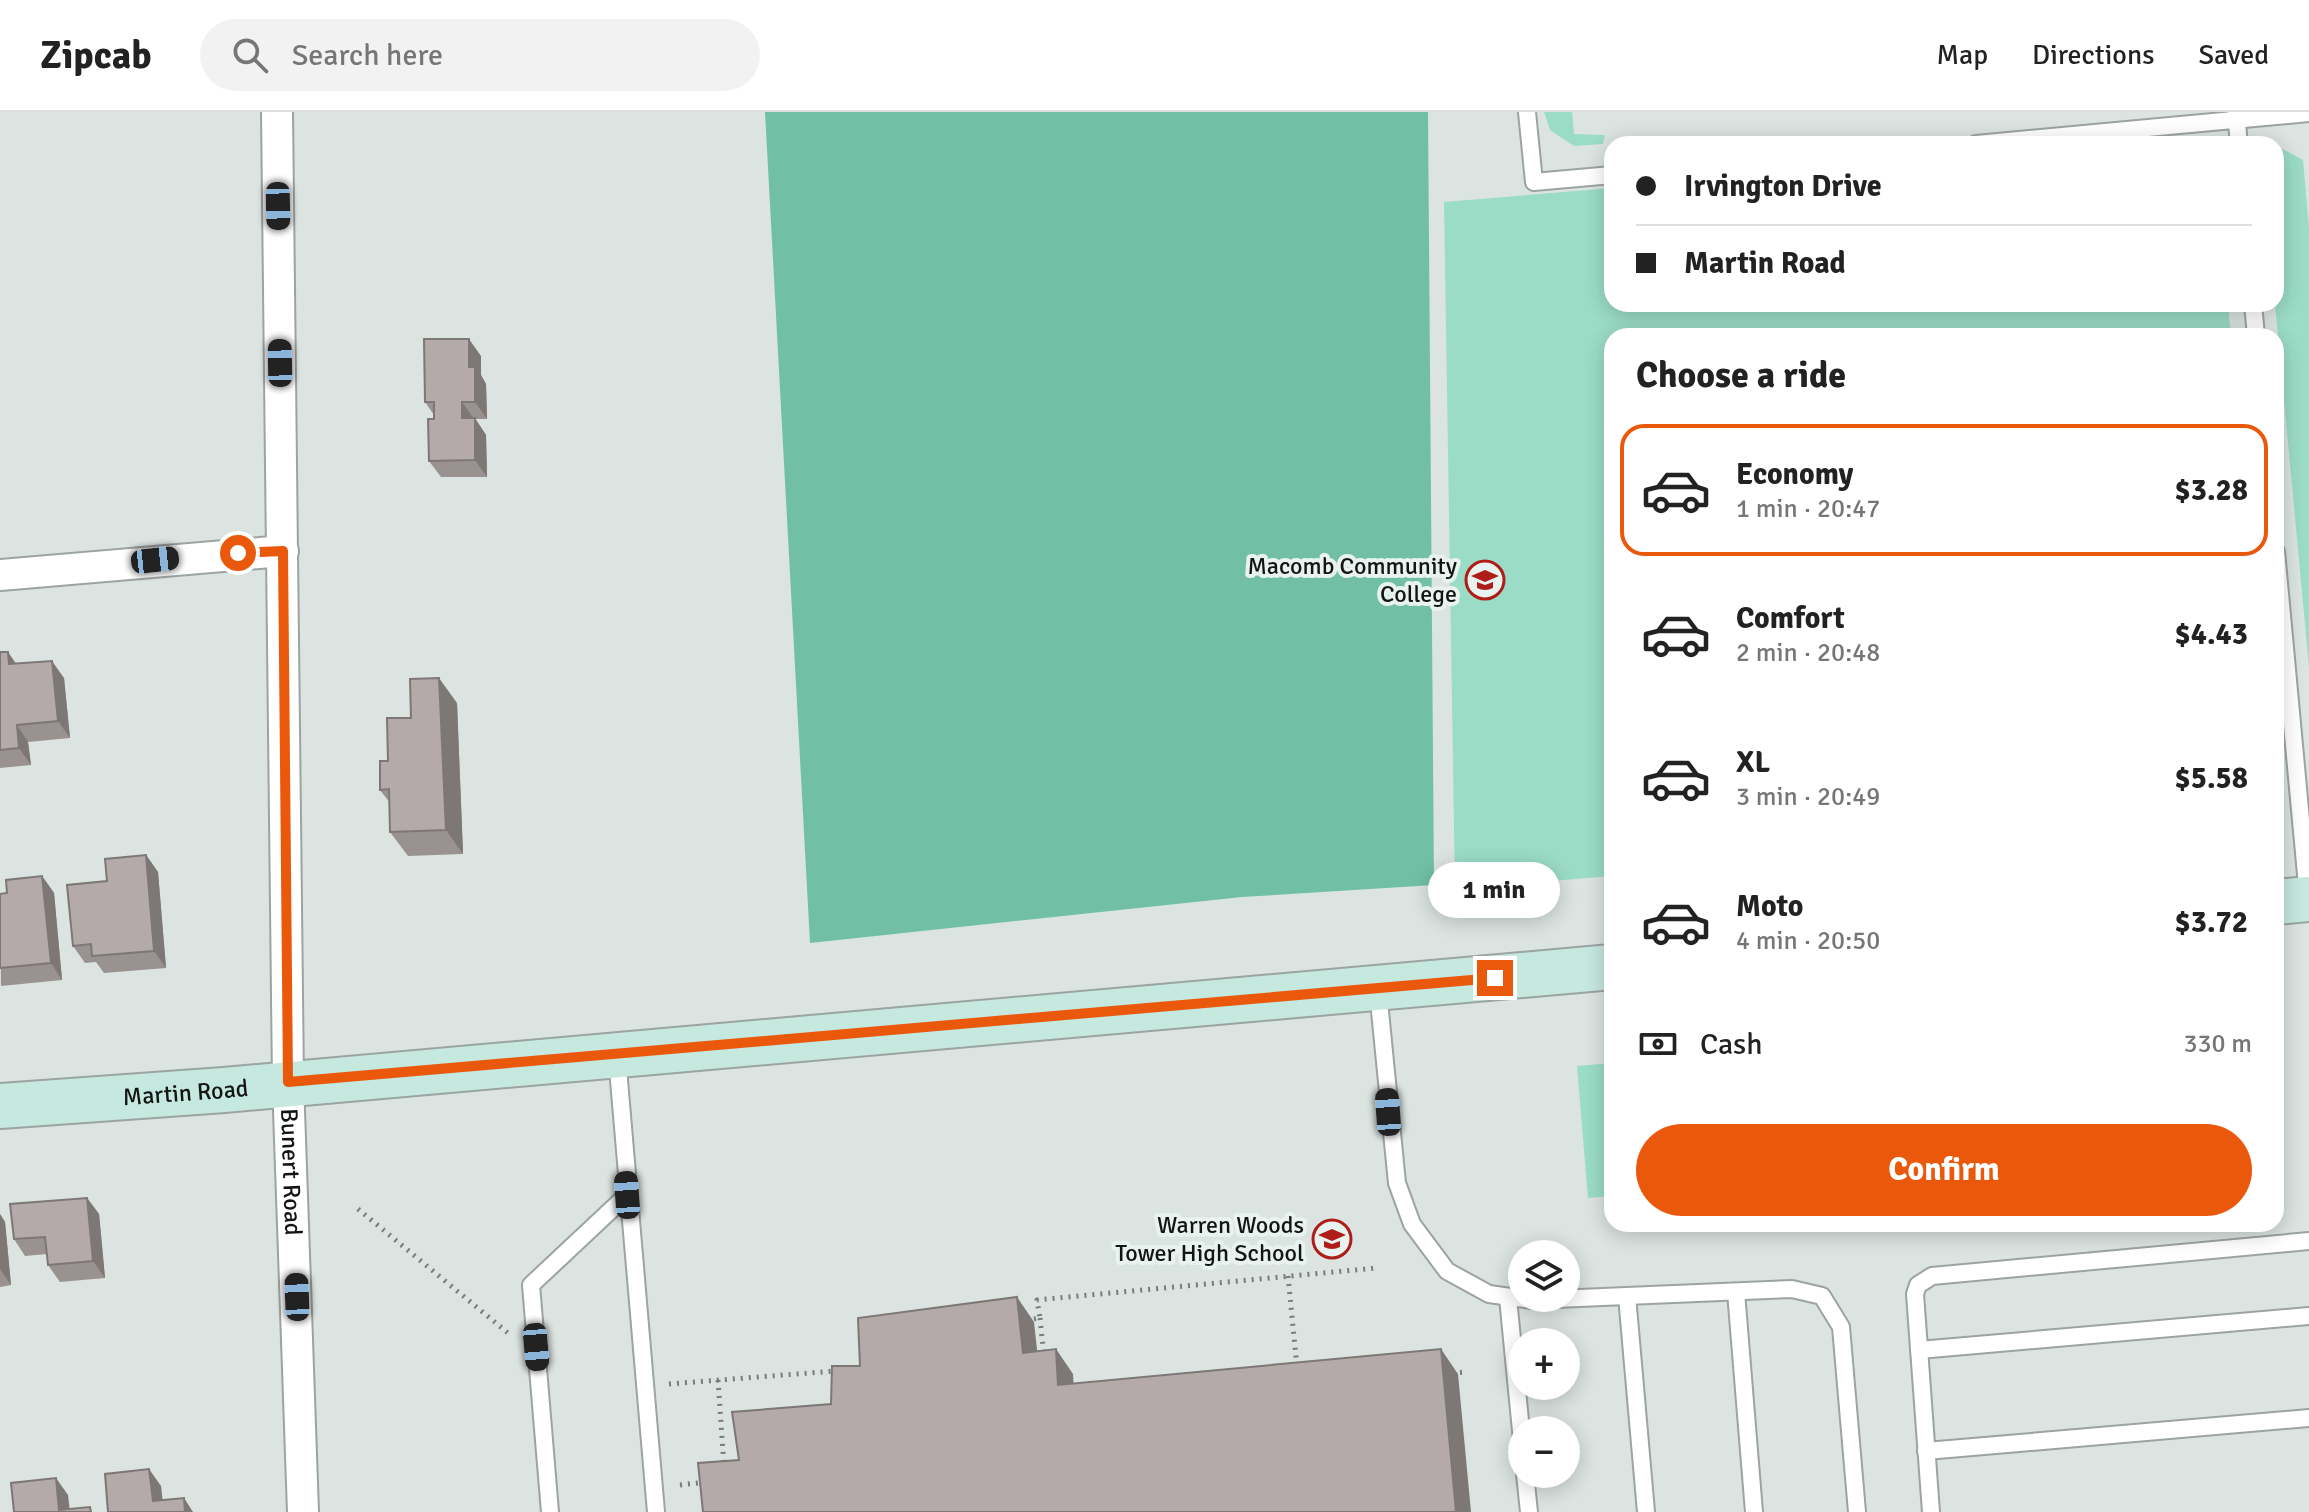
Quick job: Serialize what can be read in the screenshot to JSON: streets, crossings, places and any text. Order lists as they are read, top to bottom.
{
  "streets": {
    "street": ["Martin Road", "Bunert Road"]
  },
  "crossings": [
    ["Martin Road", "Bunert Road"]
  ],
  "places": {
    "school or university": ["Macomb Community College", "Warren Woods Tower High School"]
  },
  "page": {
    "header": "Zipcab",
    "search": "Search here",
    "nav": ["Map", "Directions", "Saved"],
    "banner": ["Irvington Drive", "Martin Road"],
    "heading": "Choose a ride",
    "list": [
      {
        "name": "Economy",
        "note": "1 min · 20:47",
        "value": "$3.28"
      },
      {
        "name": "Comfort",
        "note": "2 min · 20:48",
        "value": "$4.43"
      },
      {
        "name": "XL",
        "note": "3 min · 20:49",
        "value": "$5.58"
      },
      {
        "name": "Moto",
        "note": "4 min · 20:50",
        "value": "$3.72"
      }
    ],
    "bubble": "1 min",
    "pay": ["Cash", "330 m"],
    "buttons": "Confirm",
    "map_buttons": ["+", "−"]
  }
}
